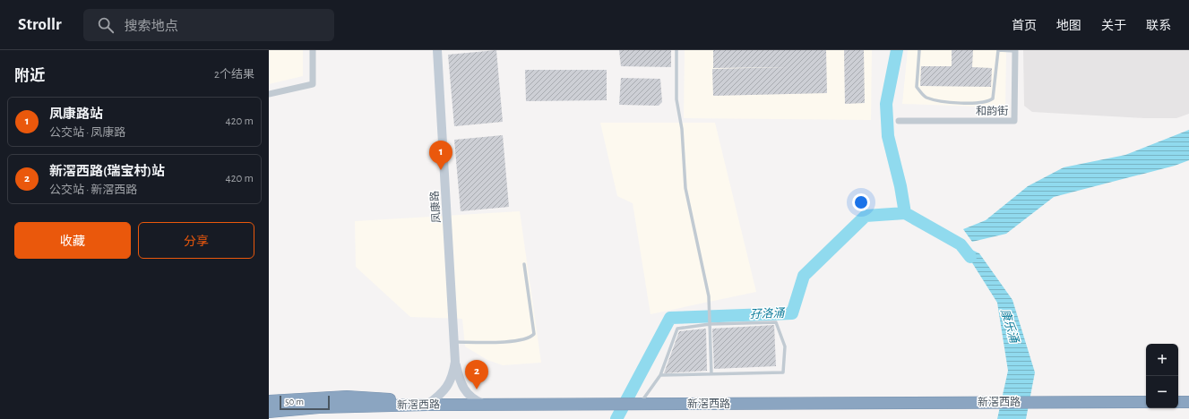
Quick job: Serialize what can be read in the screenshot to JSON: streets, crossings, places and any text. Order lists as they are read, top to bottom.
{
  "streets": {
    "highway": ["新滘西路"],
    "street": ["和韵街", "凤康路"]
  },
  "water": ["孖洛涌", "康乐涌"],
  "scale_bar": "50 m",
  "page": {
    "header": "Strollr",
    "search": "搜索地点",
    "nav": [
      "首页",
      "地图",
      "关于",
      "联系"
    ],
    "heading": ["附近", "2个结果"],
    "list": [
      {
        "mark": "1",
        "name": "凤康路站",
        "note": "公交站 · 凤康路",
        "value": "420 m"
      },
      {
        "mark": "2",
        "name": "新滘西路(瑞宝村)站",
        "note": "公交站 · 新滘西路",
        "value": "420 m"
      }
    ],
    "pins": ["1", "2"],
    "buttons": ["收藏", "分享"],
    "map_buttons": ["+", "−"],
    "scale": "50 m"
  }
}
